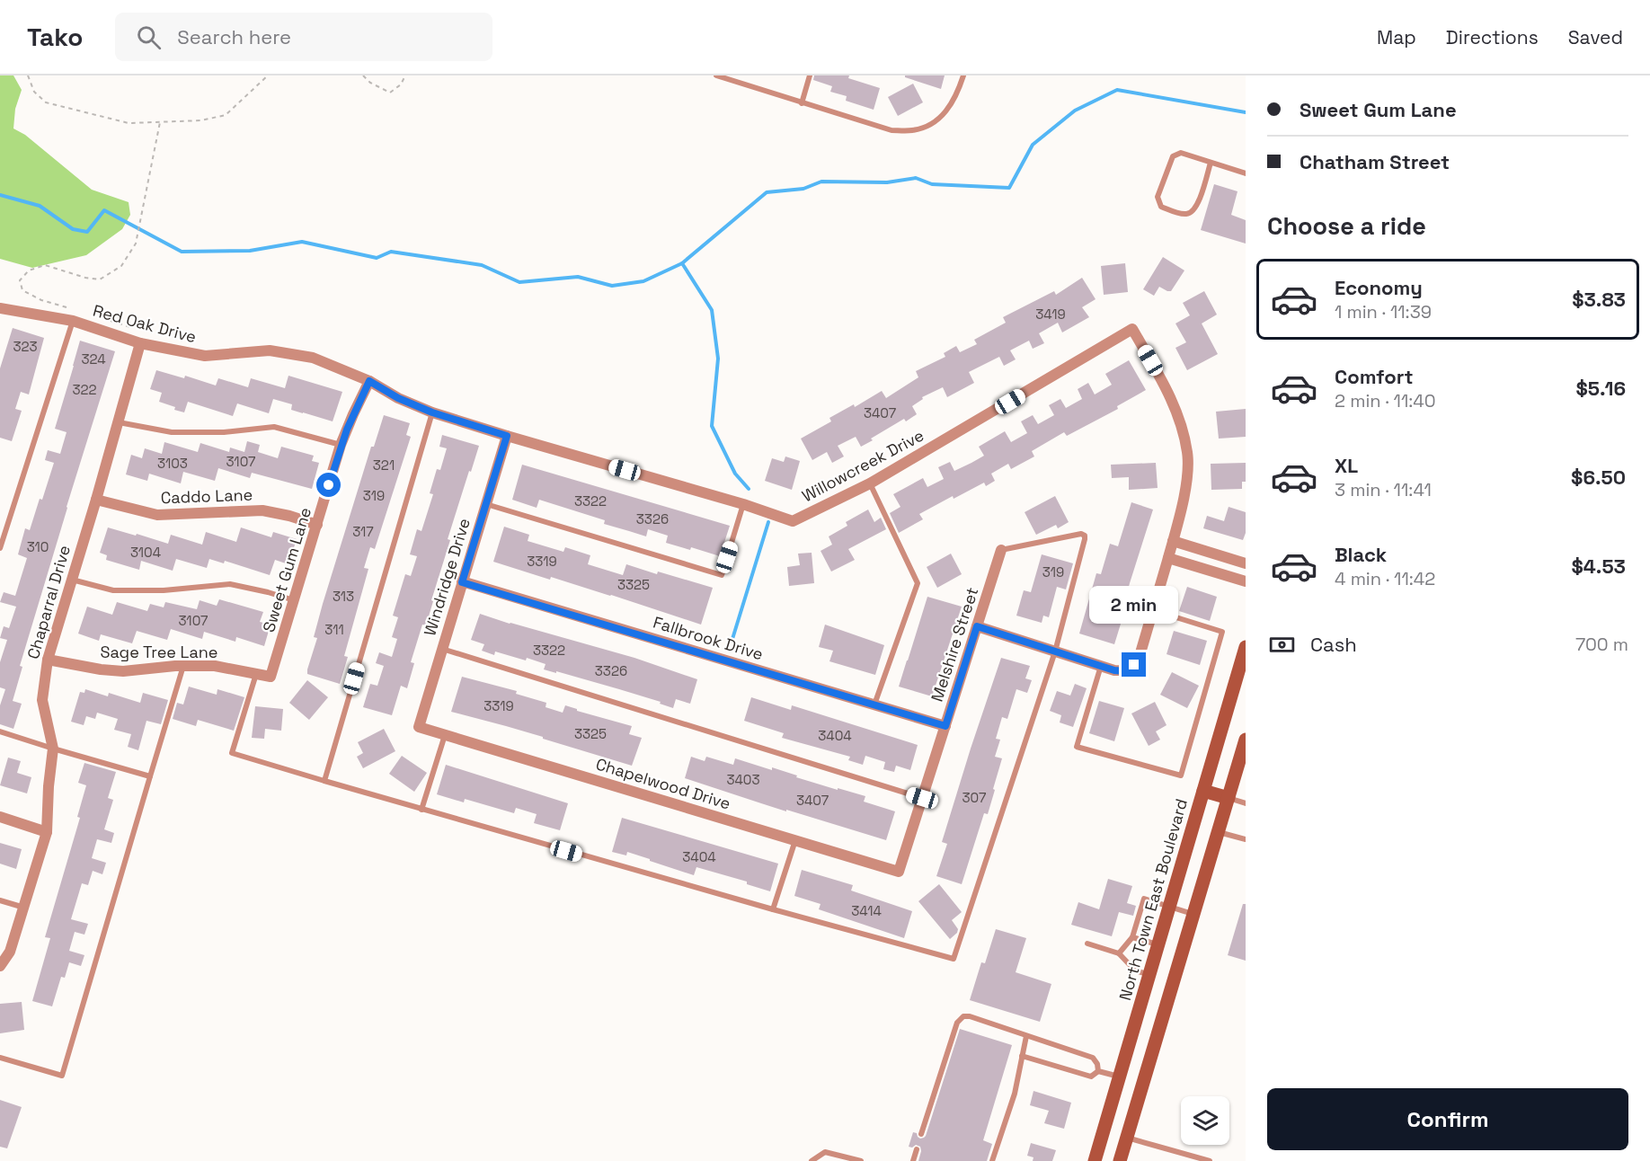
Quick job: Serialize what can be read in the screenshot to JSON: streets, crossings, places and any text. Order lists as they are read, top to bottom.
{
  "streets": {
    "main road": ["North Town East Boulevard"],
    "street": [
      "Red Oak Drive",
      "Willowcreek Drive",
      "Caddo Lane",
      "Sweet Gum Lane",
      "Windridge Drive",
      "Chaparral Drive",
      "Fallbrook Drive",
      "Melshire Street",
      "Sage Tree Lane",
      "Chapelwood Drive"
    ]
  },
  "crossings": [
    ["Red Oak Drive", "Willowcreek Drive"],
    ["Red Oak Drive", "Sweet Gum Lane"],
    ["Red Oak Drive", "Chaparral Drive"],
    ["Willowcreek Drive", "Windridge Drive"],
    ["Caddo Lane", "Sweet Gum Lane"],
    ["Caddo Lane", "Chaparral Drive"],
    ["Sweet Gum Lane", "Sage Tree Lane"],
    ["Windridge Drive", "Fallbrook Drive"],
    ["Windridge Drive", "Chapelwood Drive"],
    ["Chaparral Drive", "Sage Tree Lane"],
    ["Fallbrook Drive", "Melshire Street"],
    ["Melshire Street", "Chapelwood Drive"]
  ],
  "house_numbers": [
    "3419",
    "323",
    "324",
    "322",
    "3407",
    "3107",
    "3103",
    "321",
    "319",
    "3322",
    "3326",
    "317",
    "310",
    "3104",
    "3319",
    "319",
    "3325",
    "313",
    "3107",
    "311",
    "3322",
    "3326",
    "3319",
    "3325",
    "3404",
    "3403",
    "307",
    "3407",
    "3404",
    "3414"
  ],
  "page": {
    "header": "Tako",
    "search": "Search here",
    "nav": ["Map", "Directions", "Saved"],
    "banner": ["Sweet Gum Lane", "Chatham Street"],
    "heading": "Choose a ride",
    "list": [
      {
        "name": "Economy",
        "note": "1 min · 11:39",
        "value": "$3.83"
      },
      {
        "name": "Comfort",
        "note": "2 min · 11:40",
        "value": "$5.16"
      },
      {
        "name": "XL",
        "note": "3 min · 11:41",
        "value": "$6.50"
      },
      {
        "name": "Black",
        "note": "4 min · 11:42",
        "value": "$4.53"
      }
    ],
    "bubble": "2 min",
    "pay": ["Cash", "700 m"],
    "buttons": "Confirm"
  }
}
